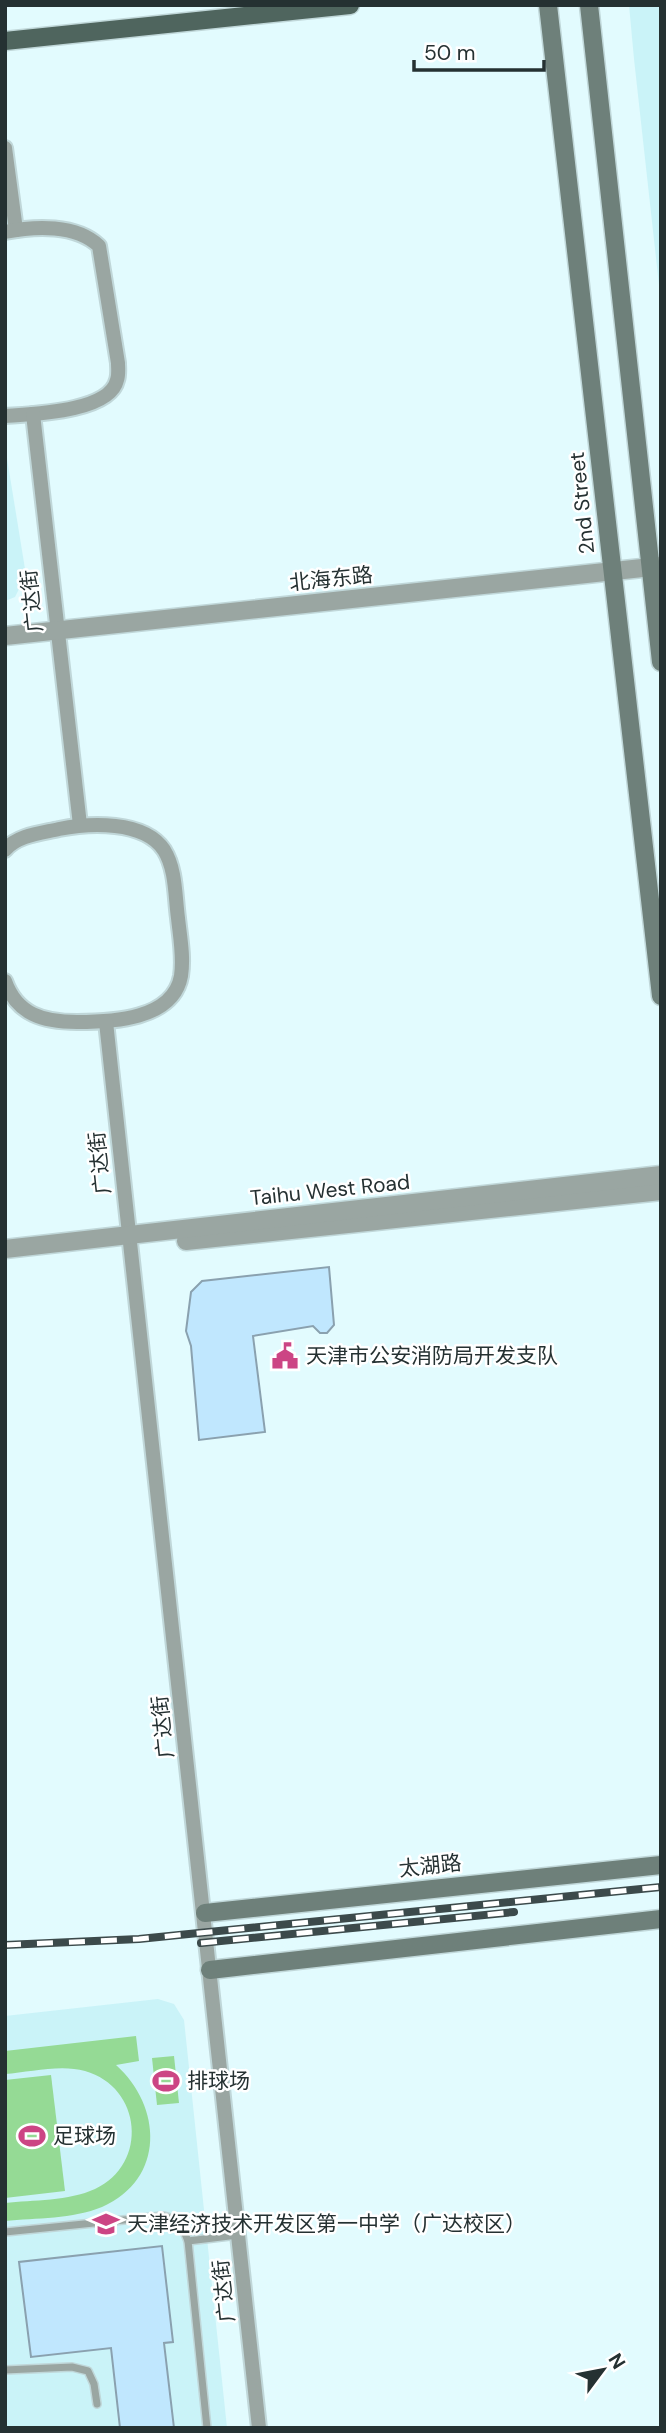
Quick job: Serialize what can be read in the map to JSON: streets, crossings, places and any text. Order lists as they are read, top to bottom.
{
  "streets": {
    "main road": ["2nd Street", "太湖路"],
    "street": ["北海东路", "广达街", "Taihu West Road"]
  },
  "crossings": [
    ["2nd Street", "北海东路"],
    ["北海东路", "广达街"],
    ["广达街", "Taihu West Road"],
    ["广达街", "太湖路"]
  ],
  "places": {
    "public building": ["天津市公安消防局开发支队"],
    "sports": ["排球场", "足球场"],
    "school or university": ["天津经济技术开发区第一中学（广达校区）"]
  },
  "scale_bar": "50 m",
  "north": "top right"
}
